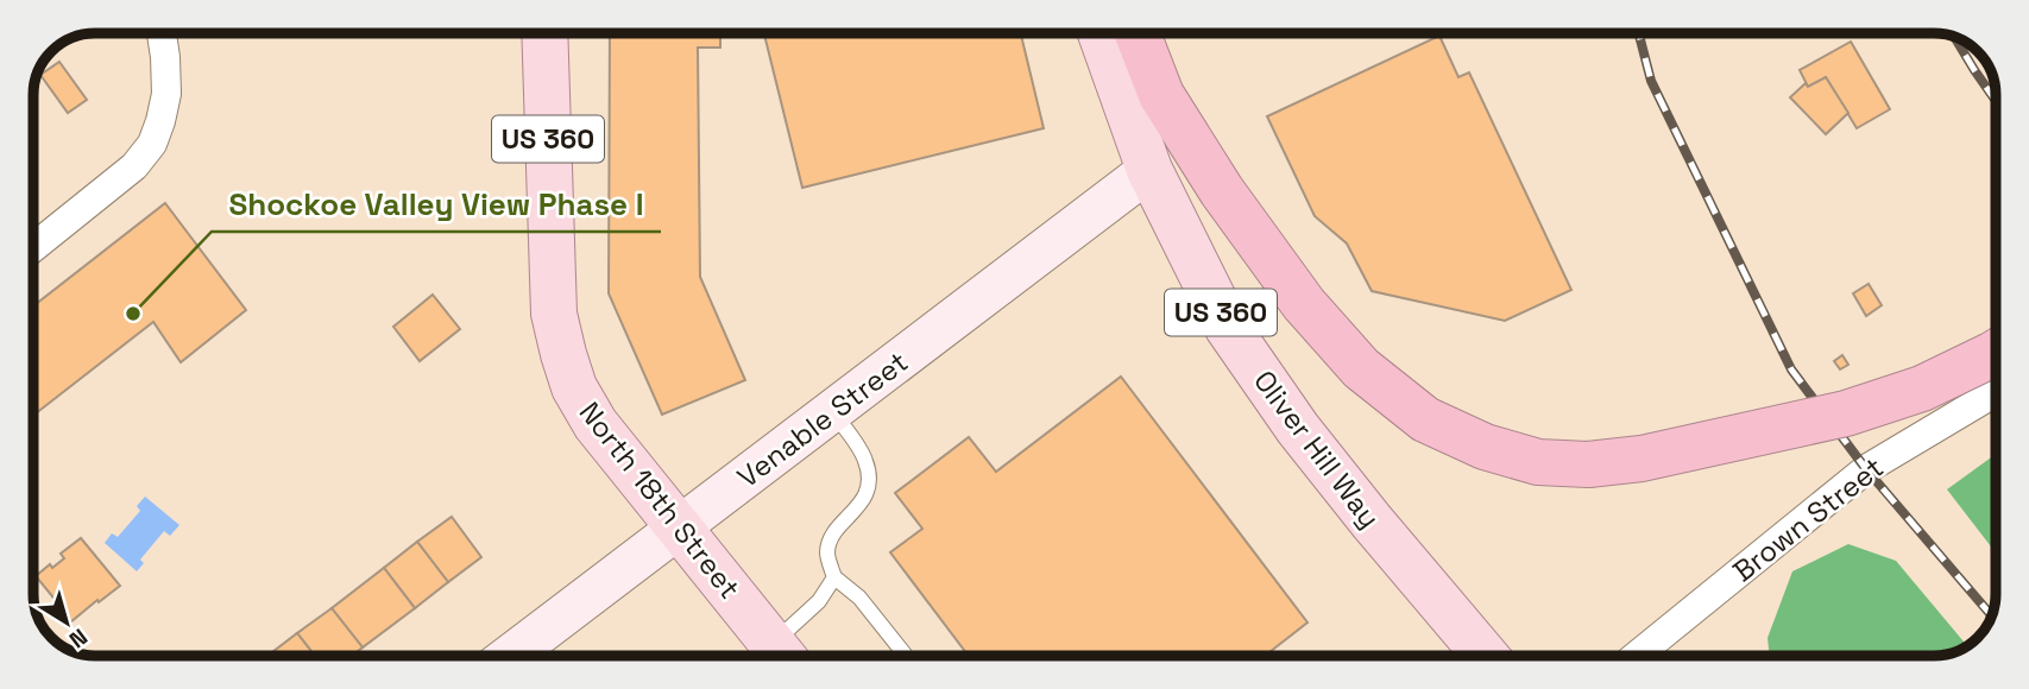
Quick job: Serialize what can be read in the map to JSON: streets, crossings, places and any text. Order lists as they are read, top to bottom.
{
  "streets": {
    "main road": [
      "US 360",
      "Venable Street",
      "Oliver Hill Way",
      "North 18th Street"
    ],
    "street": ["Brown Street"]
  },
  "crossings": [
    ["Venable Street", "Oliver Hill Way"],
    ["Venable Street", "North 18th Street"]
  ],
  "places": ["Shockoe Valley View Phase I"],
  "north": "bottom right"
}
